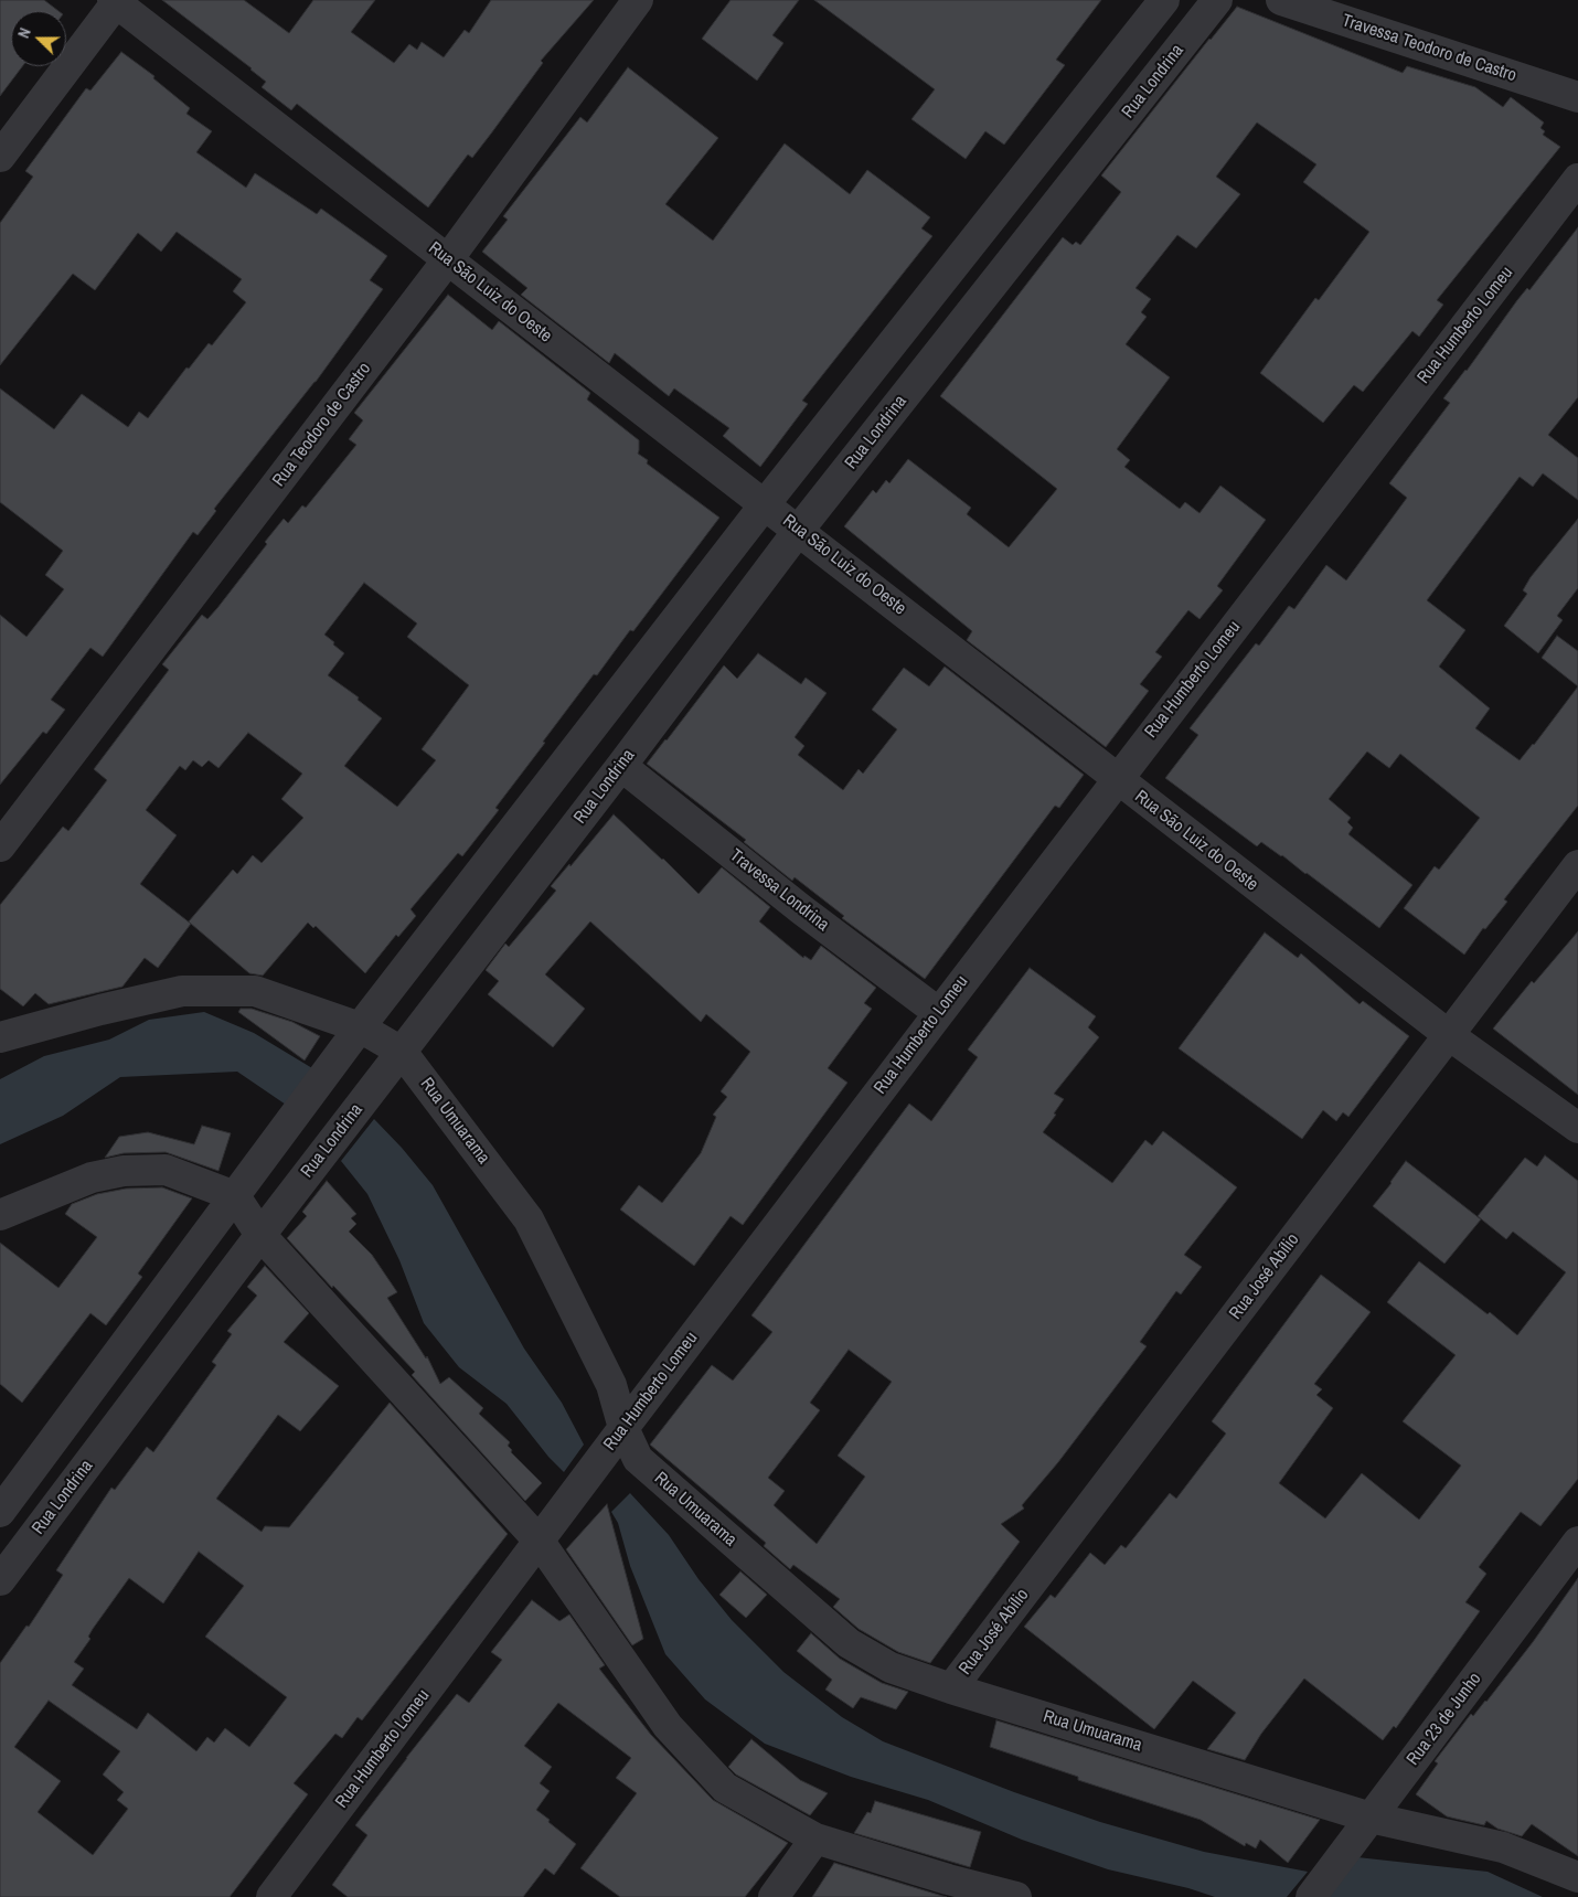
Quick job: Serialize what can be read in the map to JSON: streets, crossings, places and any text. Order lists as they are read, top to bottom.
{
  "streets": {
    "street": [
      "Travessa Teodoro de Castro",
      "Rua Londrina",
      "Rua São Luiz do Oeste",
      "Rua Humberto Lomeu",
      "Rua Teodoro de Castro",
      "Travessa Londrina",
      "Rua Umuarama",
      "Rua José Abílio",
      "Rua 23 de Junho"
    ]
  },
  "crossings": [
    ["Rua Londrina", "Rua São Luiz do Oeste"],
    ["Rua Londrina", "Travessa Londrina"],
    ["Rua Londrina", "Rua Umuarama"],
    ["Rua São Luiz do Oeste", "Rua Humberto Lomeu"],
    ["Rua São Luiz do Oeste", "Rua Teodoro de Castro"],
    ["Rua São Luiz do Oeste", "Rua José Abílio"],
    ["Rua Humberto Lomeu", "Travessa Londrina"],
    ["Rua Humberto Lomeu", "Rua Umuarama"],
    ["Rua Umuarama", "Rua José Abílio"],
    ["Rua Umuarama", "Rua 23 de Junho"]
  ],
  "north": "left"
}
